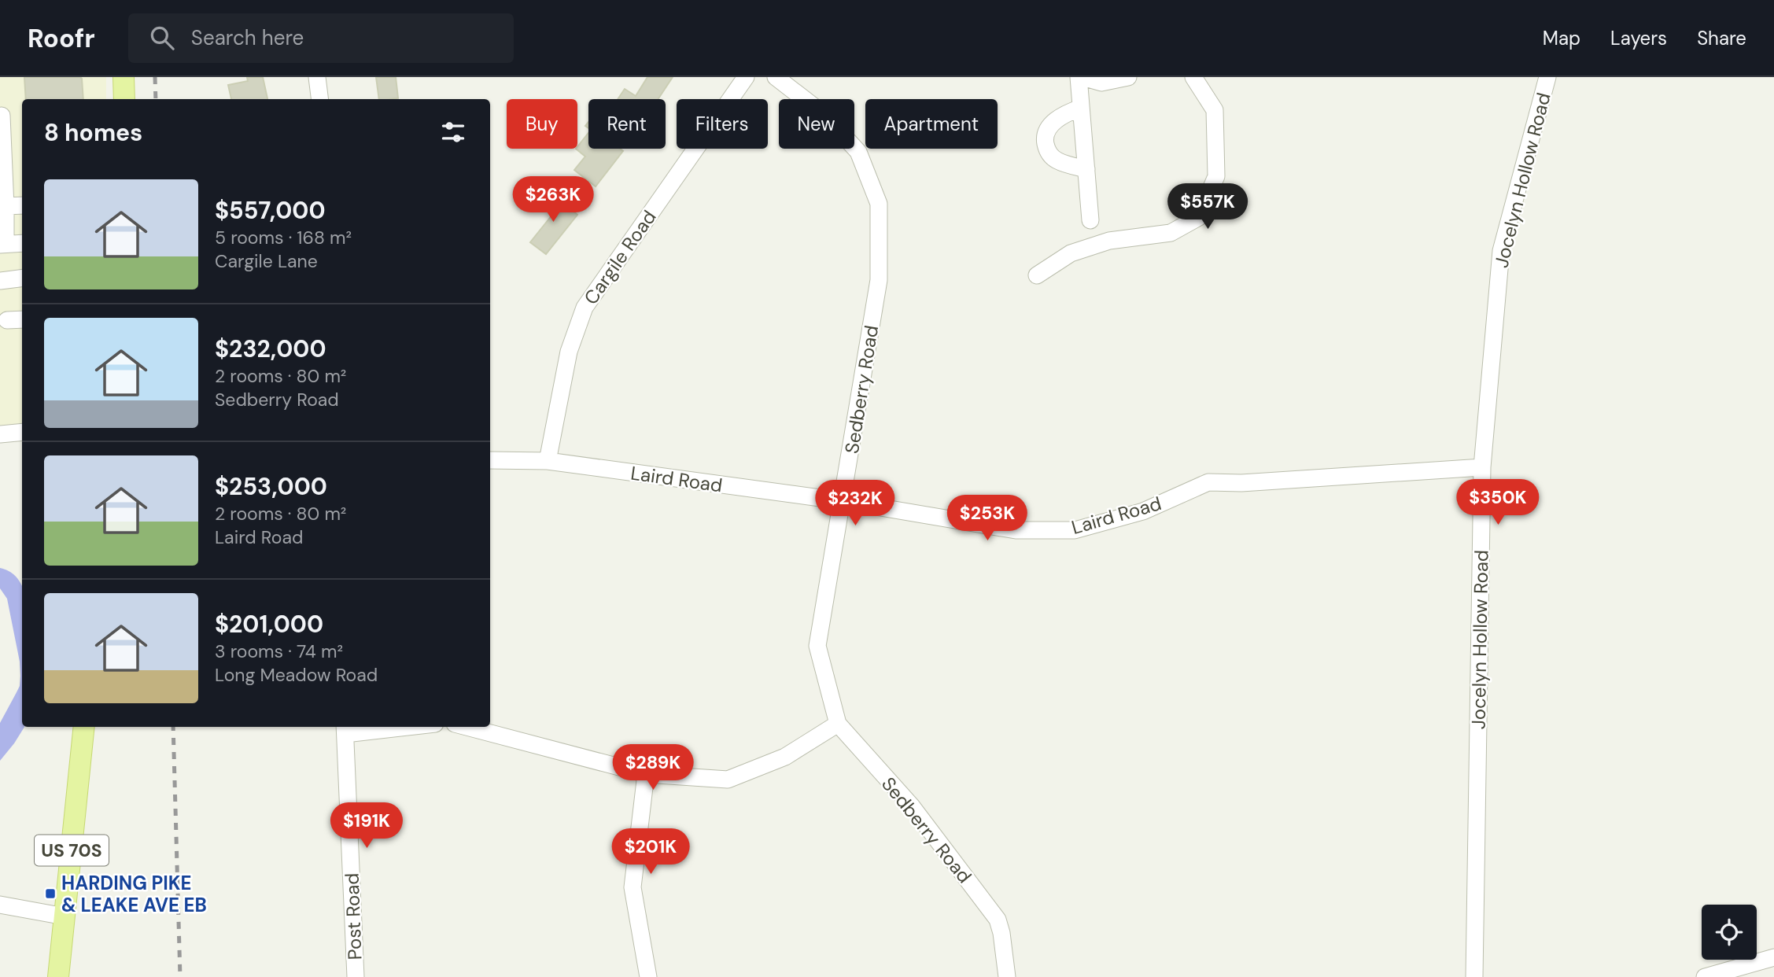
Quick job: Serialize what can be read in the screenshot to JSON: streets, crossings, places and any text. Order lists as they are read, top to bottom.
{
  "streets": {
    "main road": ["US 70S"],
    "street": [
      "Jocelyn Hollow Road",
      "Cargile Road",
      "Sedberry Road",
      "Laird Road",
      "Post Road"
    ]
  },
  "crossings": [
    ["Jocelyn Hollow Road", "Laird Road"],
    ["Cargile Road", "Laird Road"],
    ["Sedberry Road", "Laird Road"]
  ],
  "places": {
    "transit": ["HARDING PIKE & LEAKE AVE EB"]
  },
  "page": {
    "header": "Roofr",
    "search": "Search here",
    "nav": ["Map", "Layers", "Share"],
    "chip": [
      "Buy",
      "Rent",
      "Filters",
      "New",
      "Apartment"
    ],
    "heading": "8 homes",
    "list": [
      {
        "name": "$557,000",
        "note": "5 rooms · 168 m² · Cargile Lane"
      },
      {
        "name": "$232,000",
        "note": "2 rooms · 80 m² · Sedberry Road"
      },
      {
        "name": "$253,000",
        "note": "2 rooms · 80 m² · Laird Road"
      },
      {
        "name": "$201,000",
        "note": "3 rooms · 74 m² · Long Meadow Road"
      }
    ],
    "price": [
      "$263K",
      "$557K",
      "$350K",
      "$232K",
      "$253K",
      "$289K",
      "$191K",
      "$201K"
    ]
  }
}
